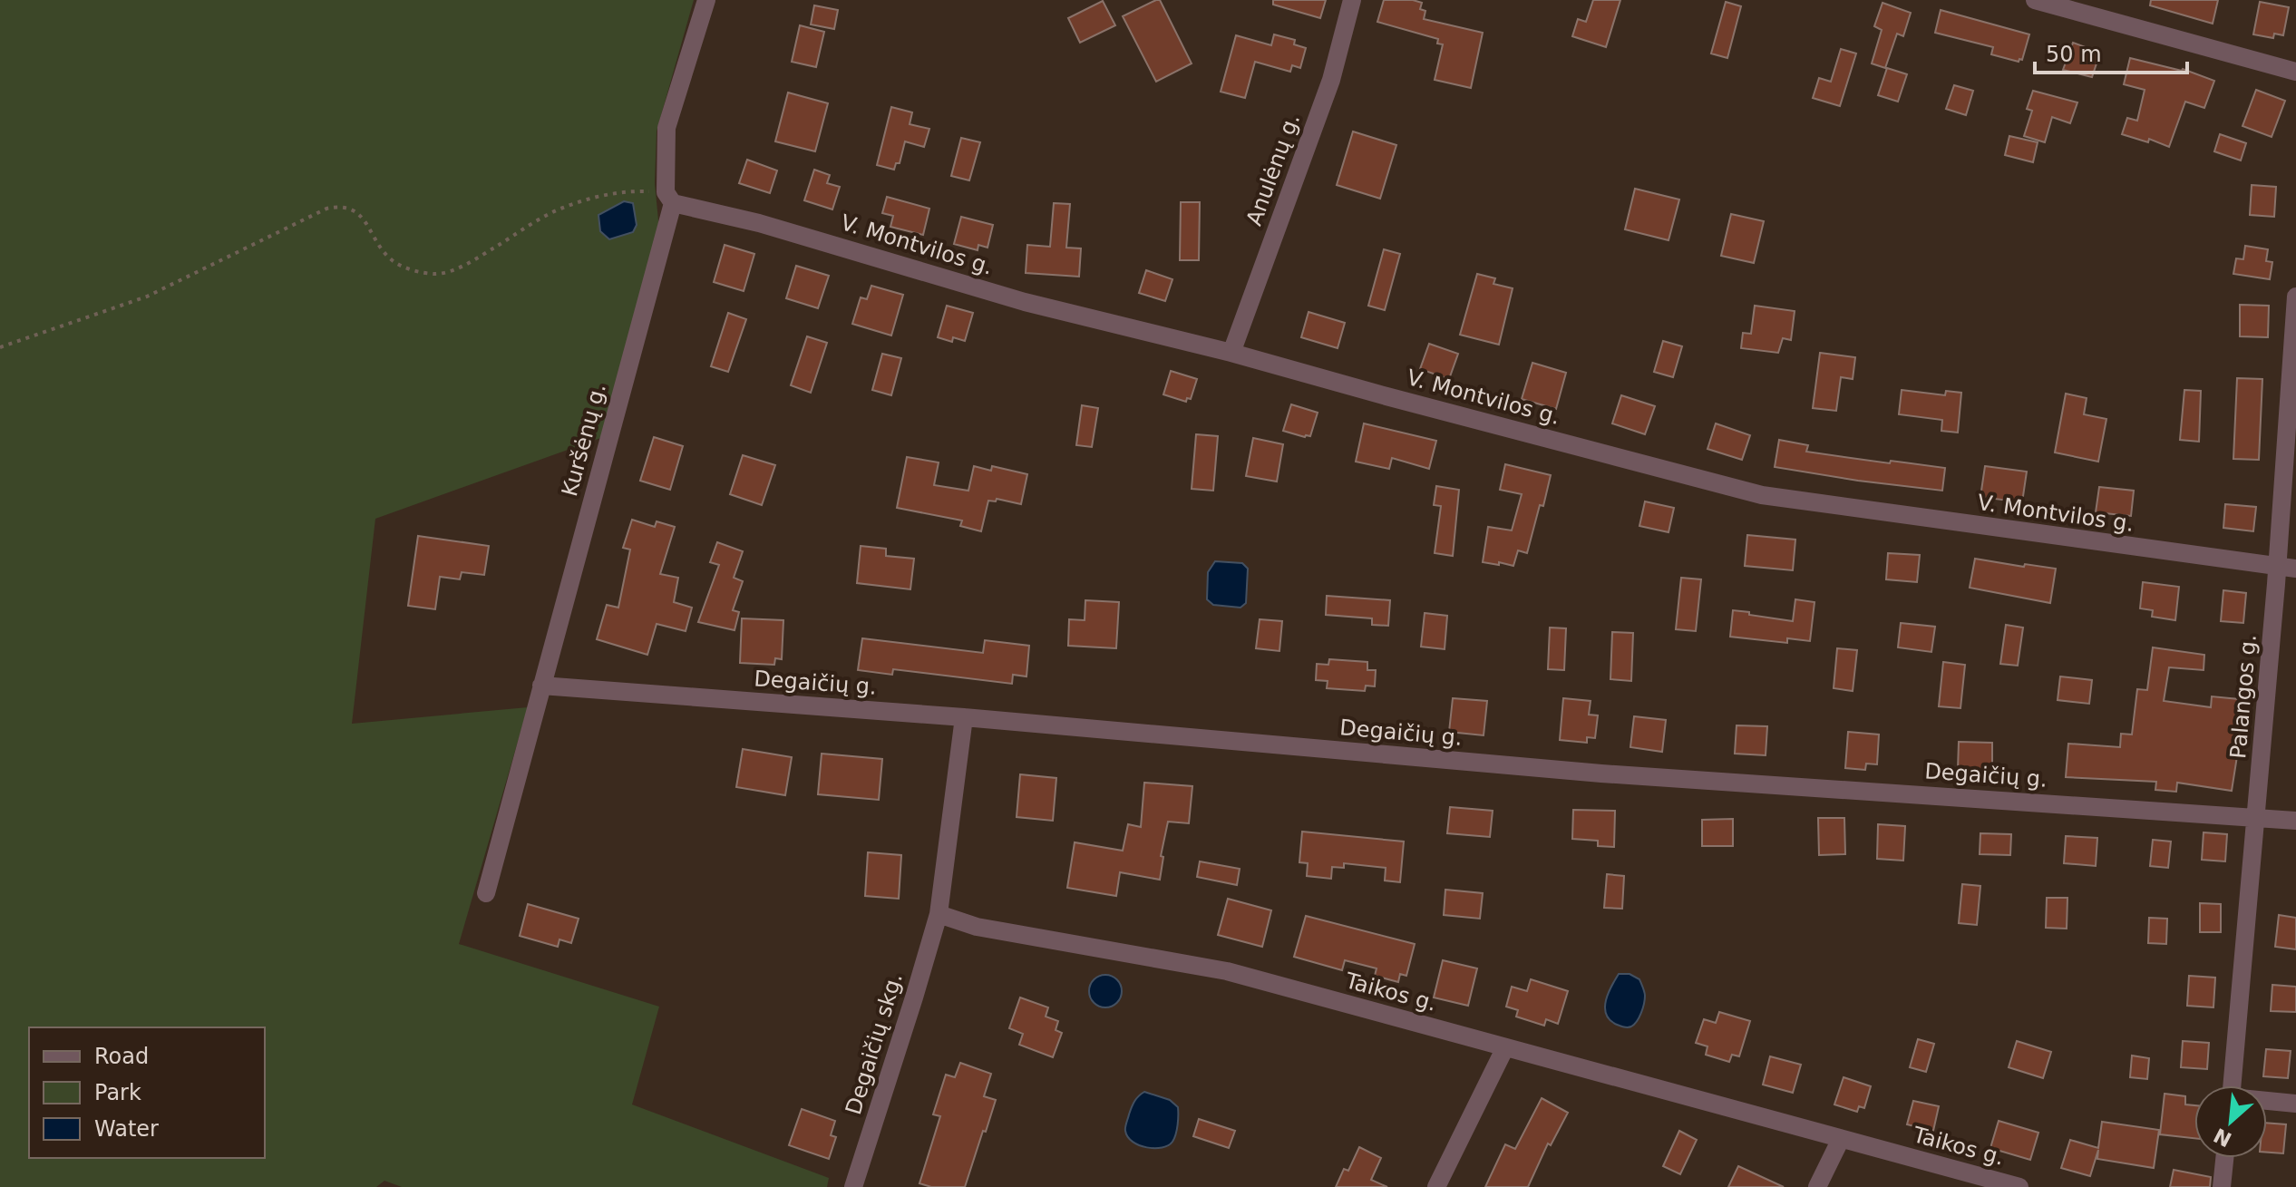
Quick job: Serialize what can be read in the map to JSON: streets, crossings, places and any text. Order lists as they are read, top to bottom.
{
  "streets": {
    "street": [
      "Anulėnų g.",
      "V. Montvilos g.",
      "Kuršėnų g.",
      "Degaičių g.",
      "Palangos g.",
      "Taikos g.",
      "Degaičių skg."
    ]
  },
  "crossings": [
    ["Anulėnų g.", "V. Montvilos g."],
    ["V. Montvilos g.", "Kuršėnų g."],
    ["V. Montvilos g.", "Palangos g."],
    ["Kuršėnų g.", "Degaičių g."],
    ["Degaičių g.", "Palangos g."],
    ["Taikos g.", "Degaičių skg."]
  ],
  "legend": ["Road", "Park", "Water"],
  "scale_bar": "50 m",
  "north": "bottom left"
}
